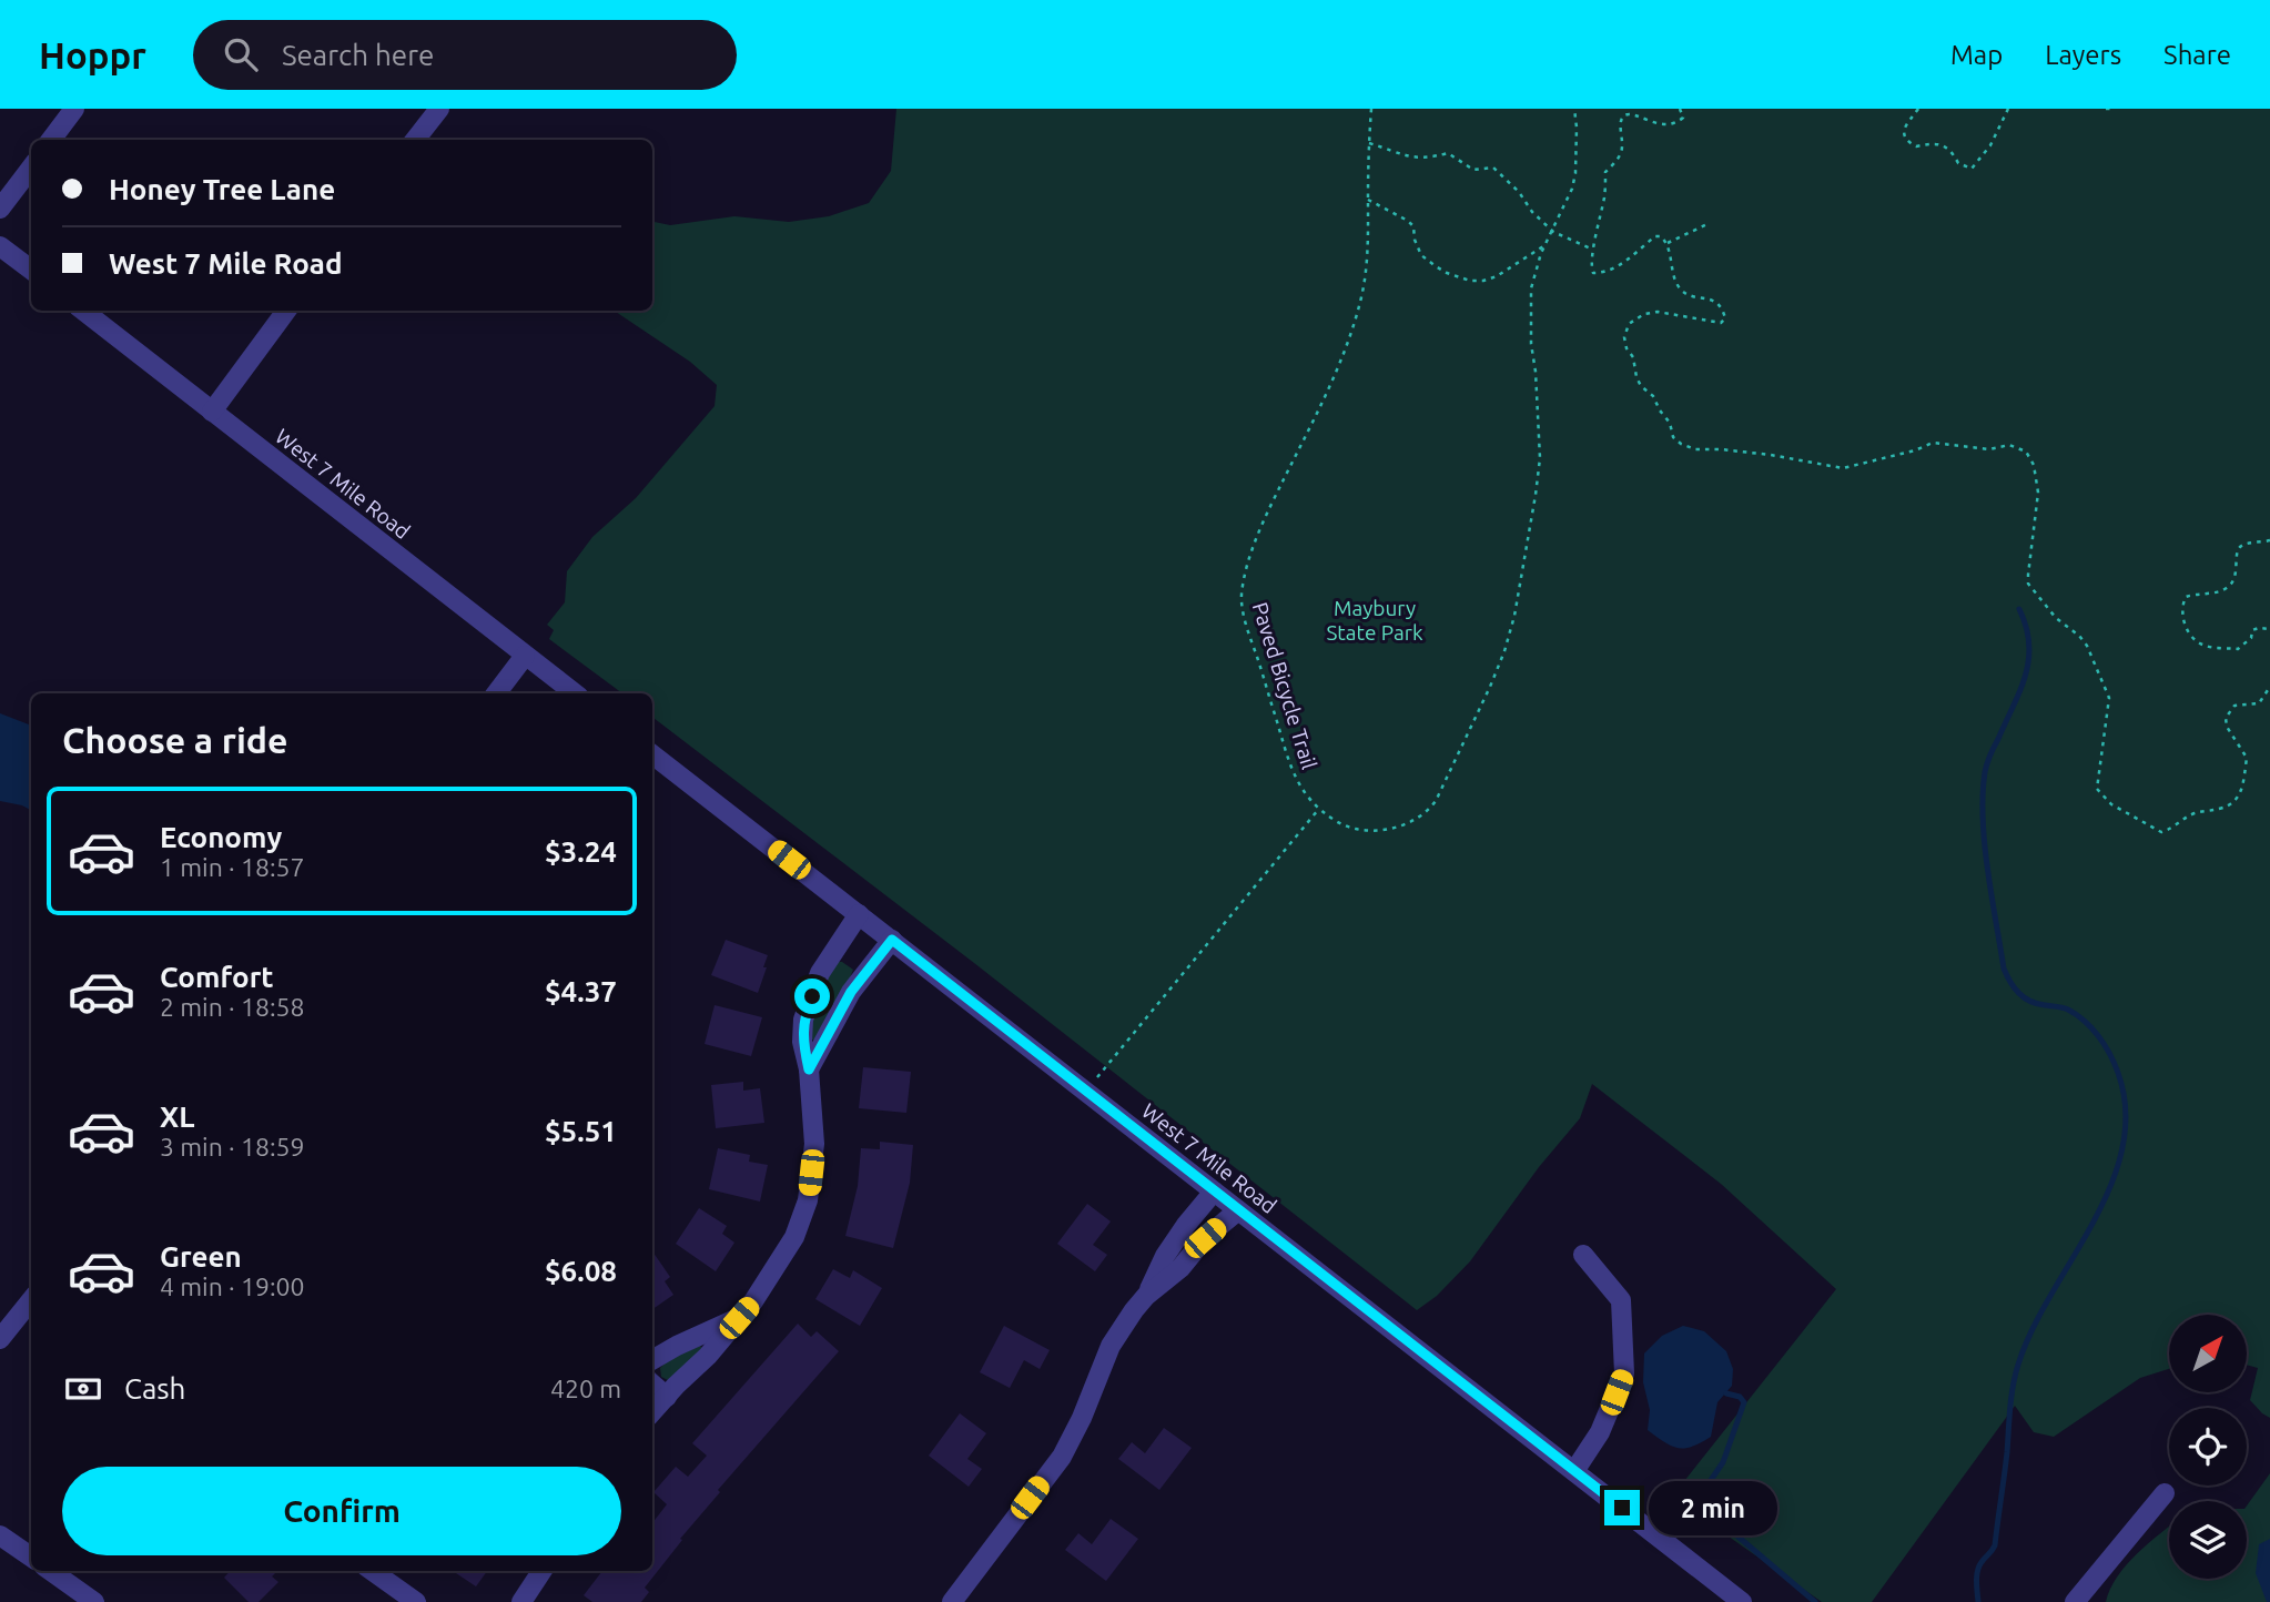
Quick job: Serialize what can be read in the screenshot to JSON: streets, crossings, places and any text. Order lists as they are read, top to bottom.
{
  "streets": {
    "street": ["West 7 Mile Road"],
    "path": ["Paved Bicycle Trail"]
  },
  "parks": ["Maybury State Park"],
  "north": "top right",
  "page": {
    "header": "Hoppr",
    "search": "Search here",
    "nav": ["Map", "Layers", "Share"],
    "banner": ["Honey Tree Lane", "West 7 Mile Road"],
    "heading": "Choose a ride",
    "list": [
      {
        "name": "Economy",
        "note": "1 min · 18:57",
        "value": "$3.24"
      },
      {
        "name": "Comfort",
        "note": "2 min · 18:58",
        "value": "$4.37"
      },
      {
        "name": "XL",
        "note": "3 min · 18:59",
        "value": "$5.51"
      },
      {
        "name": "Green",
        "note": "4 min · 19:00",
        "value": "$6.08"
      }
    ],
    "pay": ["Cash", "420 m"],
    "buttons": "Confirm",
    "bubble": "2 min"
  }
}
